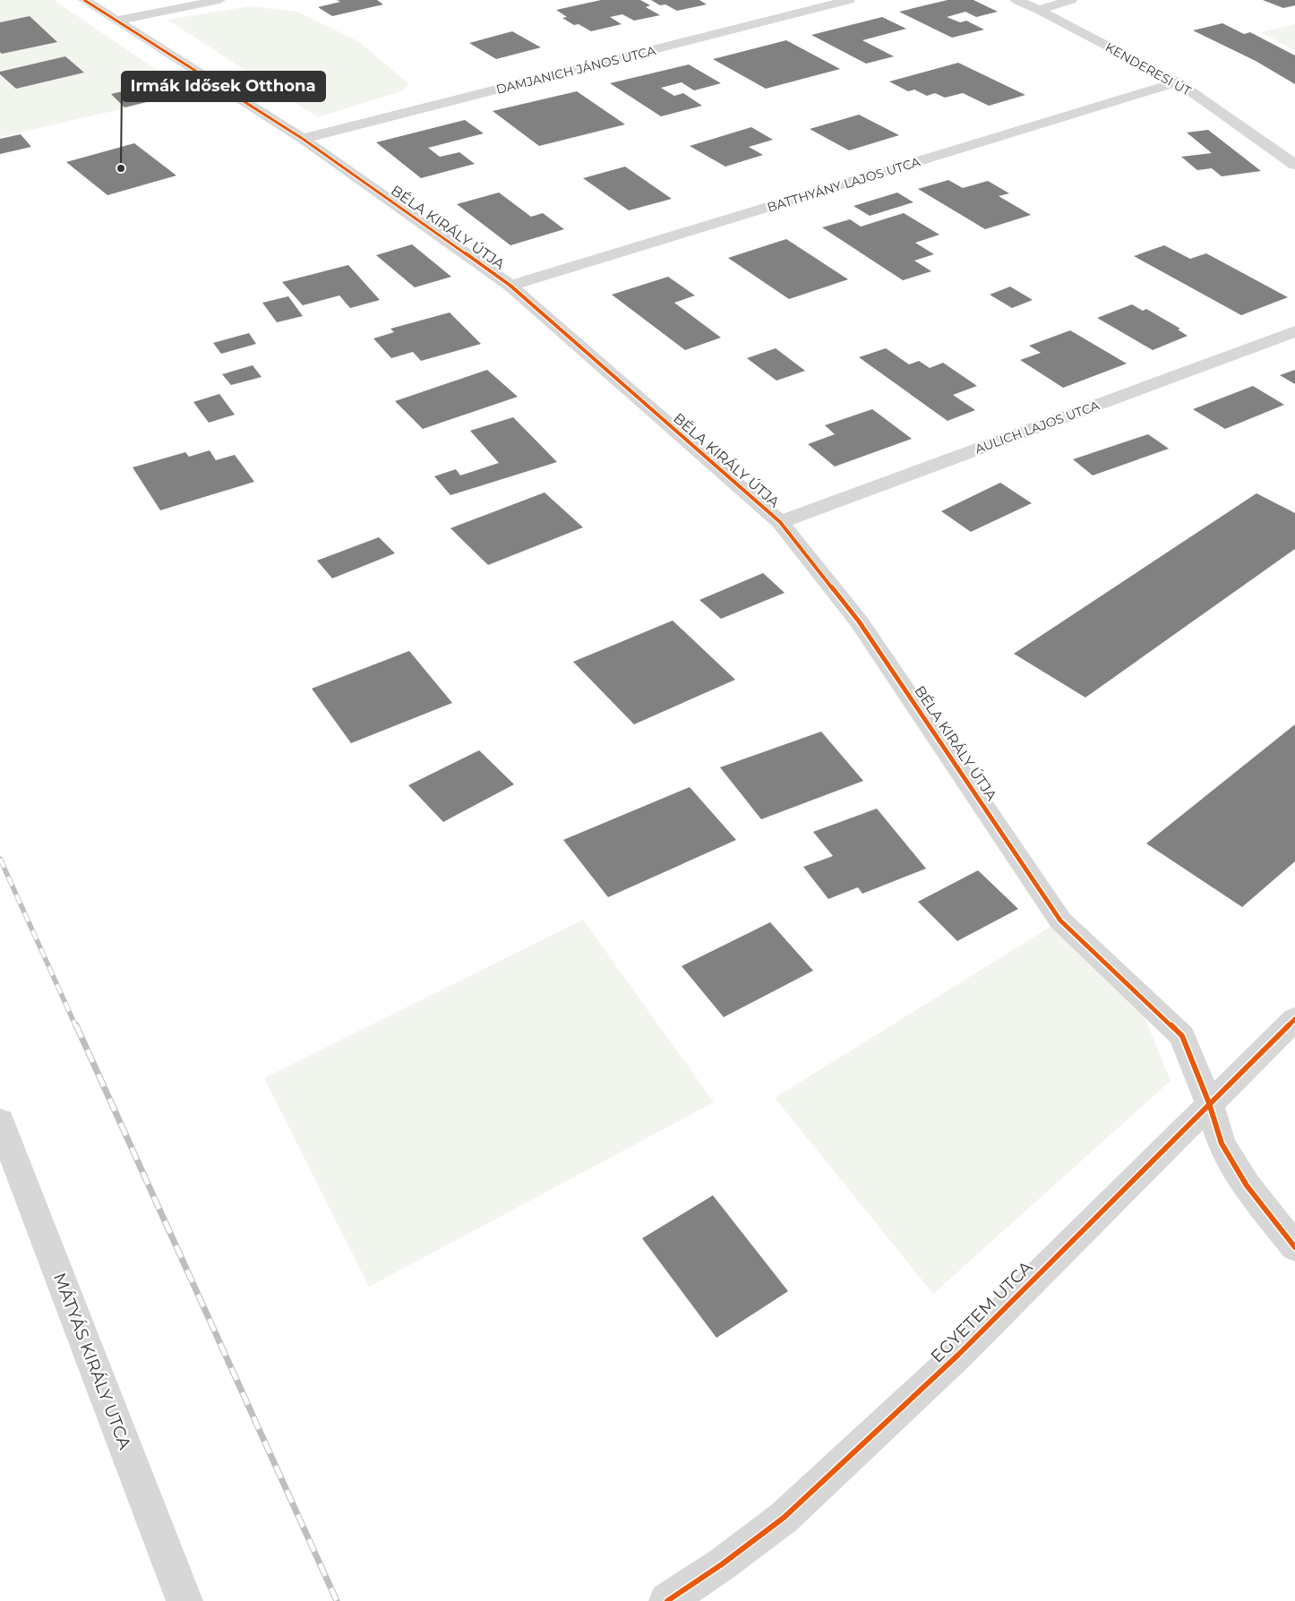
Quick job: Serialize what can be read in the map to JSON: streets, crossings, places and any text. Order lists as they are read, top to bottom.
{
  "streets": {
    "street": [
      "KENDERESI ÚT",
      "DAMJANICH JÁNOS UTCA",
      "BATTHYÁNY LAJOS UTCA",
      "BÉLA KIRÁLY ÚTJA",
      "AULICH LAJOS UTCA",
      "EGYETEM UTCA",
      "MÁTYÁS KIRÁLY UTCA"
    ]
  },
  "crossings": [
    ["KENDERESI ÚT", "BATTHYÁNY LAJOS UTCA"],
    ["DAMJANICH JÁNOS UTCA", "BÉLA KIRÁLY ÚTJA"],
    ["BATTHYÁNY LAJOS UTCA", "BÉLA KIRÁLY ÚTJA"],
    ["BÉLA KIRÁLY ÚTJA", "AULICH LAJOS UTCA"],
    ["BÉLA KIRÁLY ÚTJA", "EGYETEM UTCA"]
  ],
  "places": ["Irmák Idősek Otthona"]
}
